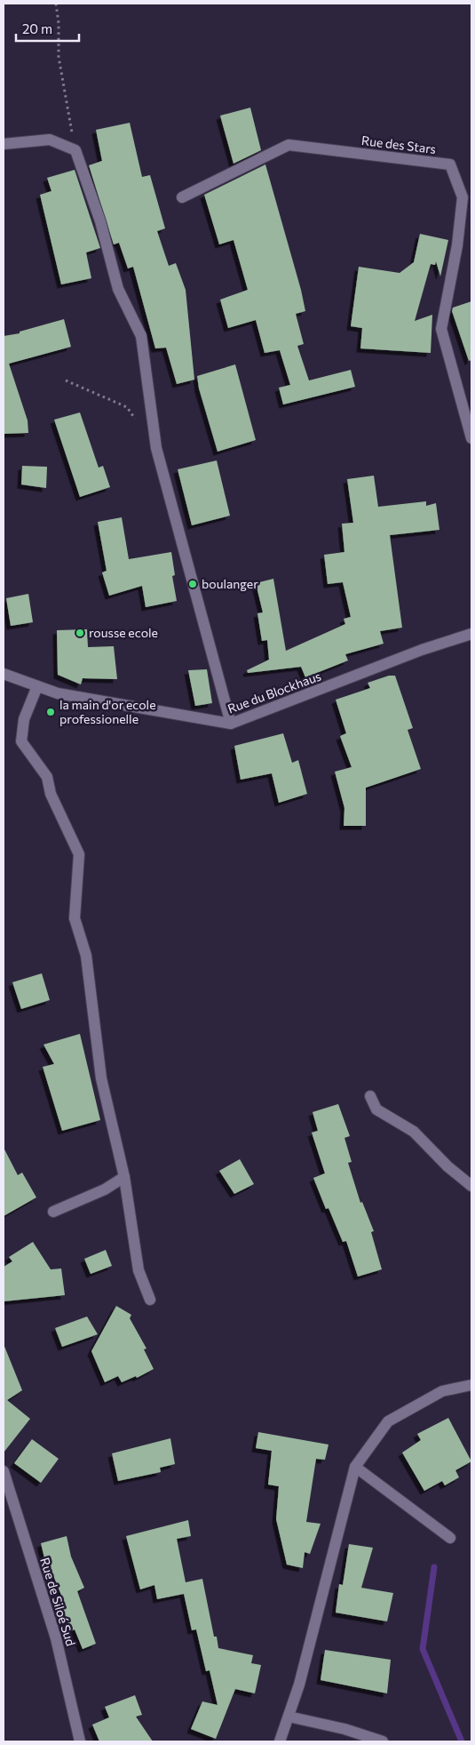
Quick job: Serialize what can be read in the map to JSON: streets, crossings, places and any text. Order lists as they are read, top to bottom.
{
  "streets": {
    "street": ["Rue des Stars", "Rue du Blockhaus", "Rue de Siloé Sud"]
  },
  "places": ["boulanger", "rousse ecole", "la main d'or ecole professionelle"],
  "scale_bar": "20 m"
}
